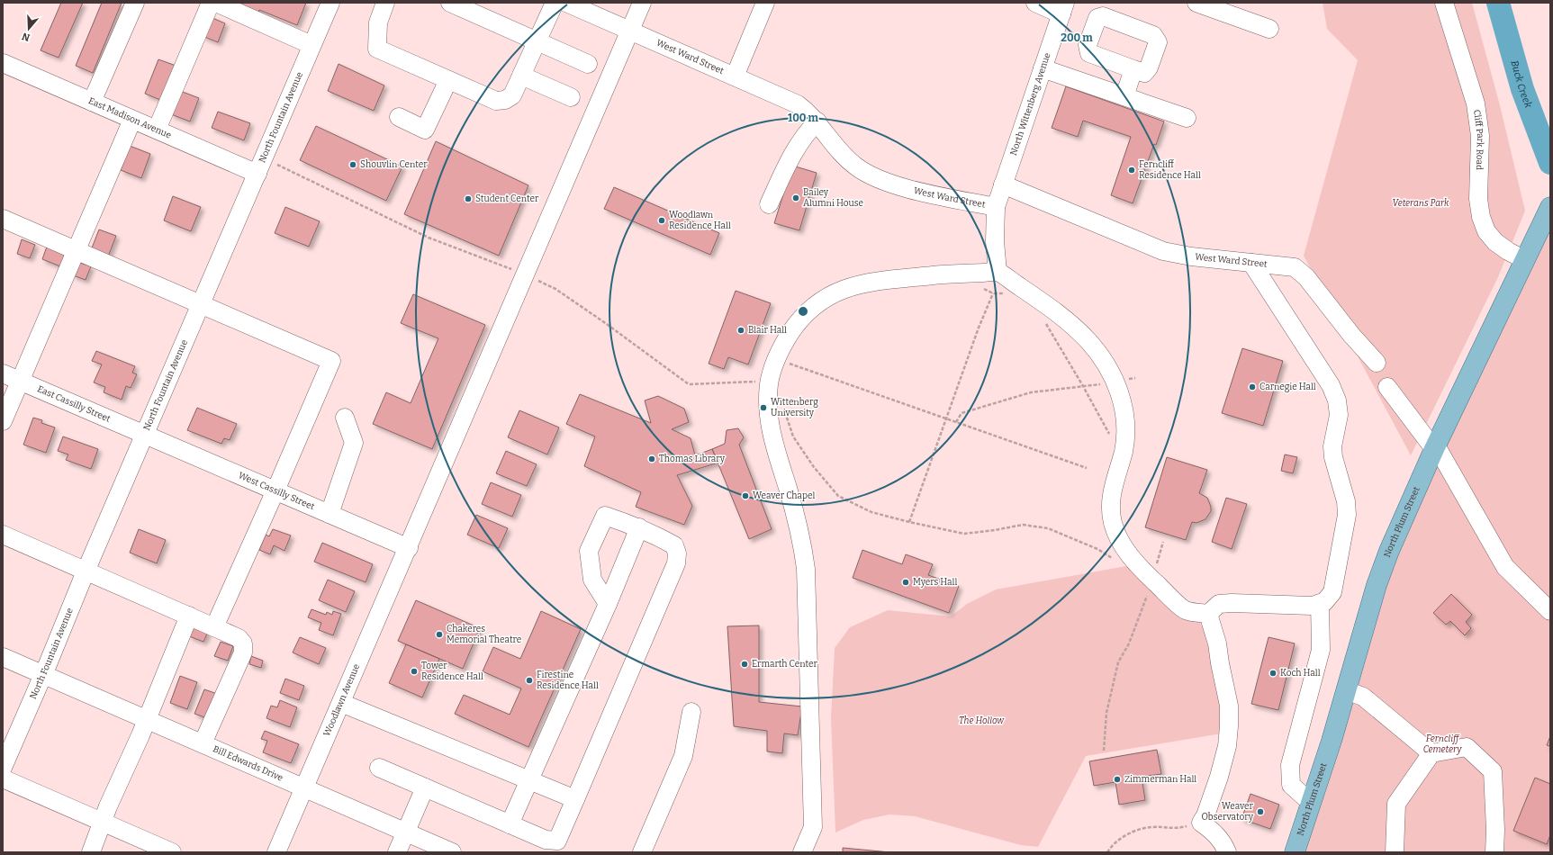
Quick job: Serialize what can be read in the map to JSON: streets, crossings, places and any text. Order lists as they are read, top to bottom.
{
  "streets": {
    "main road": ["North Plum Street"],
    "street": [
      "West Ward Street",
      "North Wittenberg Avenue",
      "North Fountain Avenue",
      "East Madison Avenue",
      "Cliff Park Road",
      "East Cassilly Street",
      "West Cassilly Street",
      "Woodlawn Avenue",
      "Bill Edwards Drive"
    ]
  },
  "crossings": [
    ["West Ward Street", "North Wittenberg Avenue"],
    ["West Ward Street", "Woodlawn Avenue"],
    ["North Fountain Avenue", "East Madison Avenue"],
    ["North Fountain Avenue", "East Cassilly Street"],
    ["North Fountain Avenue", "West Cassilly Street"],
    ["North Fountain Avenue", "Bill Edwards Drive"],
    ["Cliff Park Road", "North Plum Street"],
    ["East Cassilly Street", "West Cassilly Street"],
    ["West Cassilly Street", "Woodlawn Avenue"],
    ["Woodlawn Avenue", "Bill Edwards Drive"]
  ],
  "water": ["Buck Creek"],
  "parks": ["Veterans Park", "The Hollow", "Ferncliff Cemetery"],
  "places": [
    "Shouvlin Center",
    "Ferncliff Residence Hall",
    "Bailey Alumni House",
    "Student Center",
    "Woodlawn Residence Hall",
    "Blair Hall",
    "Carnegie Hall",
    "Wittenberg University",
    "Thomas Library",
    "Weaver Chapel",
    "Myers Hall",
    "Chakeres Memorial Theatre",
    "Ermarth Center",
    "Tower Residence Hall",
    "Koch Hall",
    "Firestine Residence Hall",
    "Zimmerman Hall",
    "Weaver Observatory"
  ],
  "north": "bottom",
  "rings": ["200 m", "100 m"]
}
